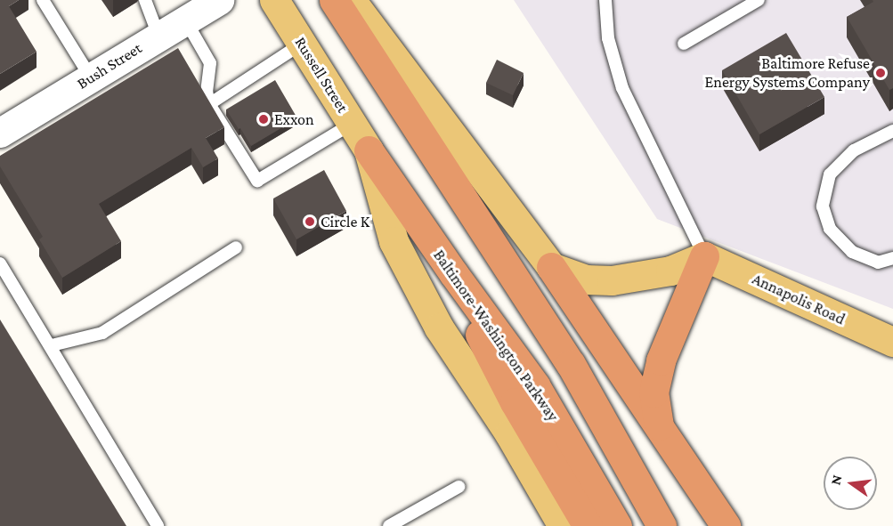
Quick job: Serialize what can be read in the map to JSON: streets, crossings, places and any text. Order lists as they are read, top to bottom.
{
  "streets": {
    "highway": ["Baltimore-Washington Parkway"],
    "main road": ["Russell Street", "Annapolis Road"],
    "street": ["Bush Street"]
  },
  "crossings": [
    ["Russell Street", "Baltimore-Washington Parkway"]
  ],
  "places": ["Baltimore Refuse Energy Systems Company", "Exxon", "Circle K"],
  "north": "left"
}
